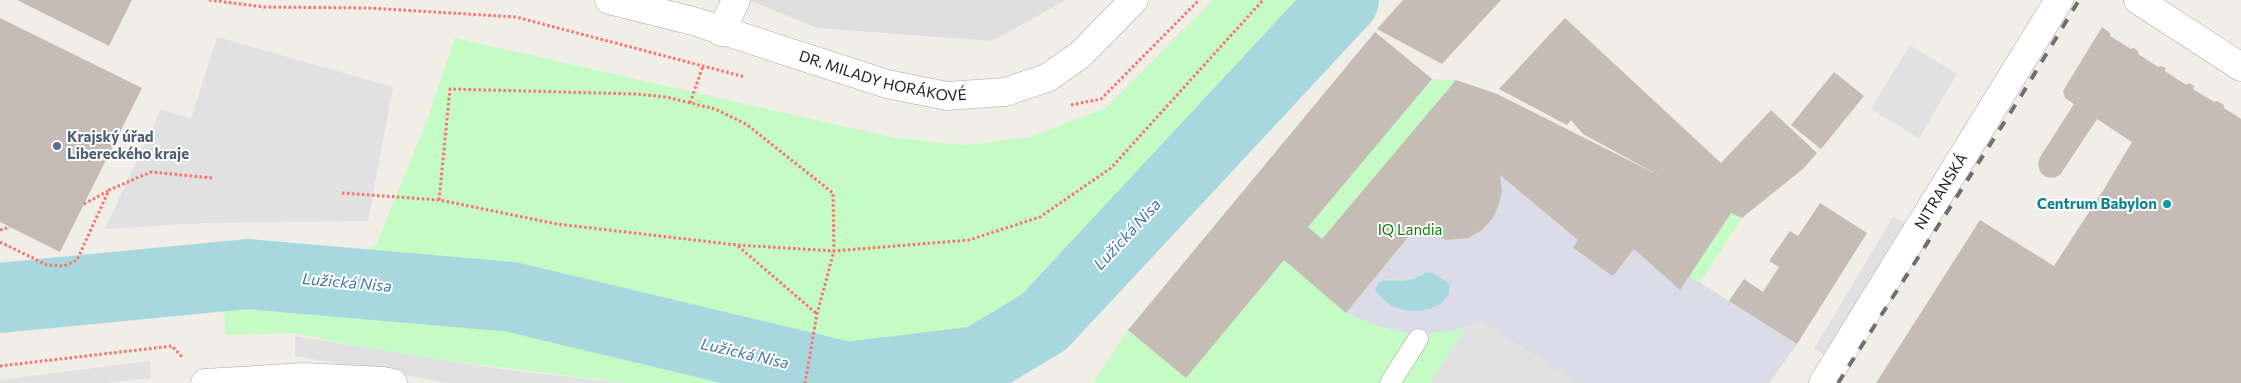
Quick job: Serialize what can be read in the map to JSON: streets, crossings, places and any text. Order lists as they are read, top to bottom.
{
  "streets": {
    "street": ["DR. MILADY HORÁKOVÉ", "NITRANSKÁ"]
  },
  "water": ["Lužická Nisa"],
  "parks": ["IQ Landia"],
  "places": ["Krajský úřad Libereckého kraje", "Centrum Babylon"]
}
